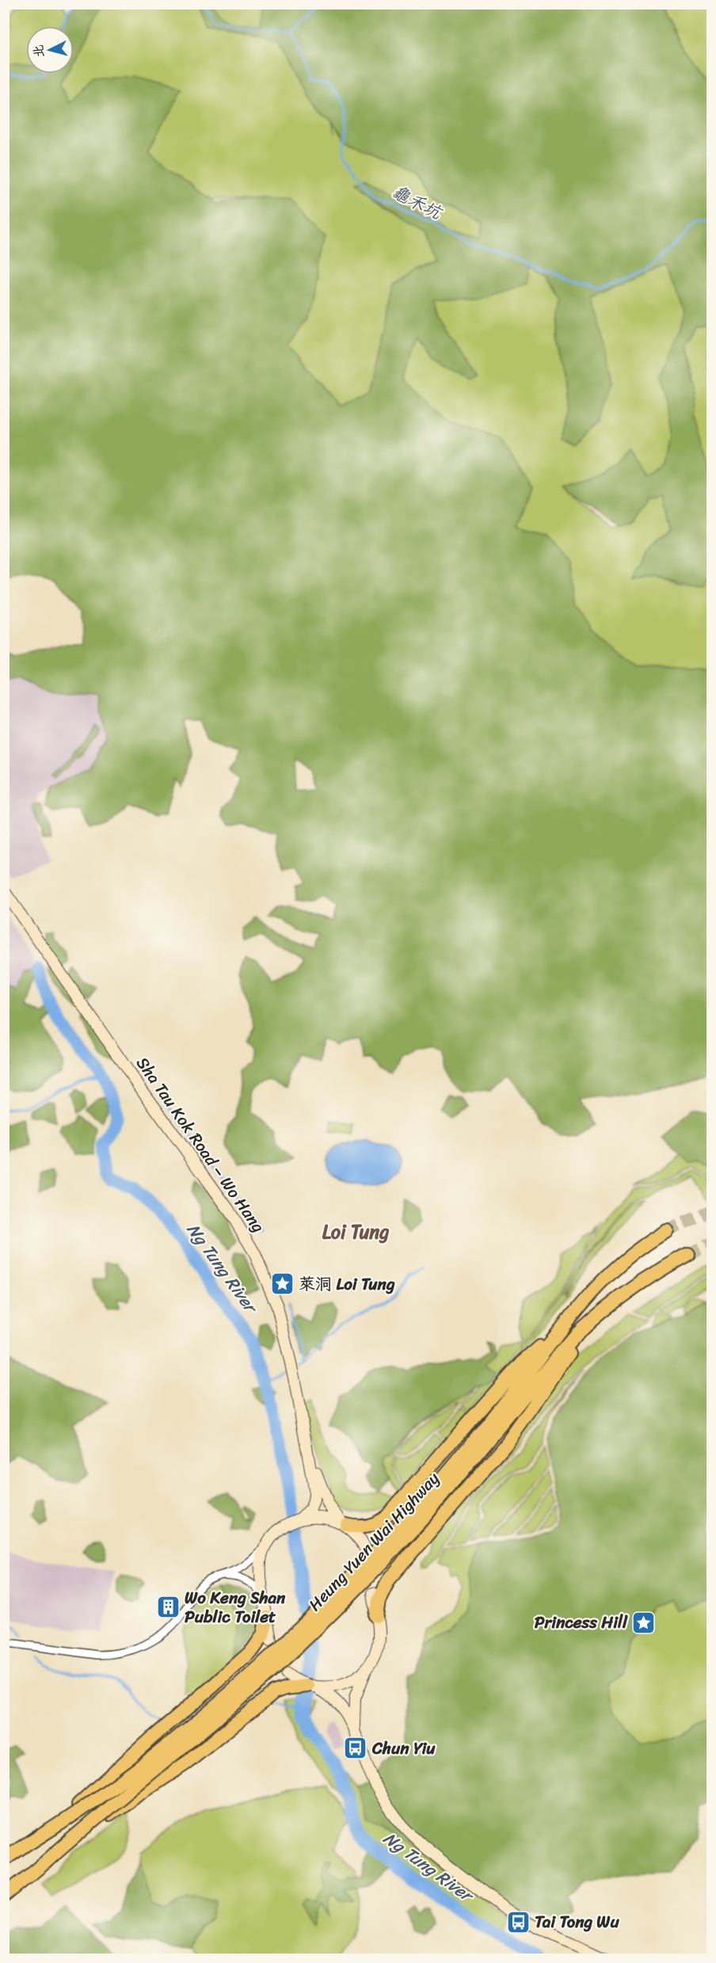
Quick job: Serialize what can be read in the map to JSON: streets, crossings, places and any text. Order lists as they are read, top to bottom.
{
  "streets": {
    "highway": ["Heung Yuen Wai Highway"],
    "main road": ["Sha Tau Kok Road – Wo Hang"]
  },
  "districts": ["Loi Tung"],
  "water": ["龜禾坑", "Ng Tung River"],
  "places": {
    "place": ["萊洞 Loi Tung", "Princess Hill"],
    "building": ["Wo Keng Shan Public Toilet"],
    "bus stop": ["Chun Yiu", "Tai Tong Wu"]
  },
  "north": "left"
}
